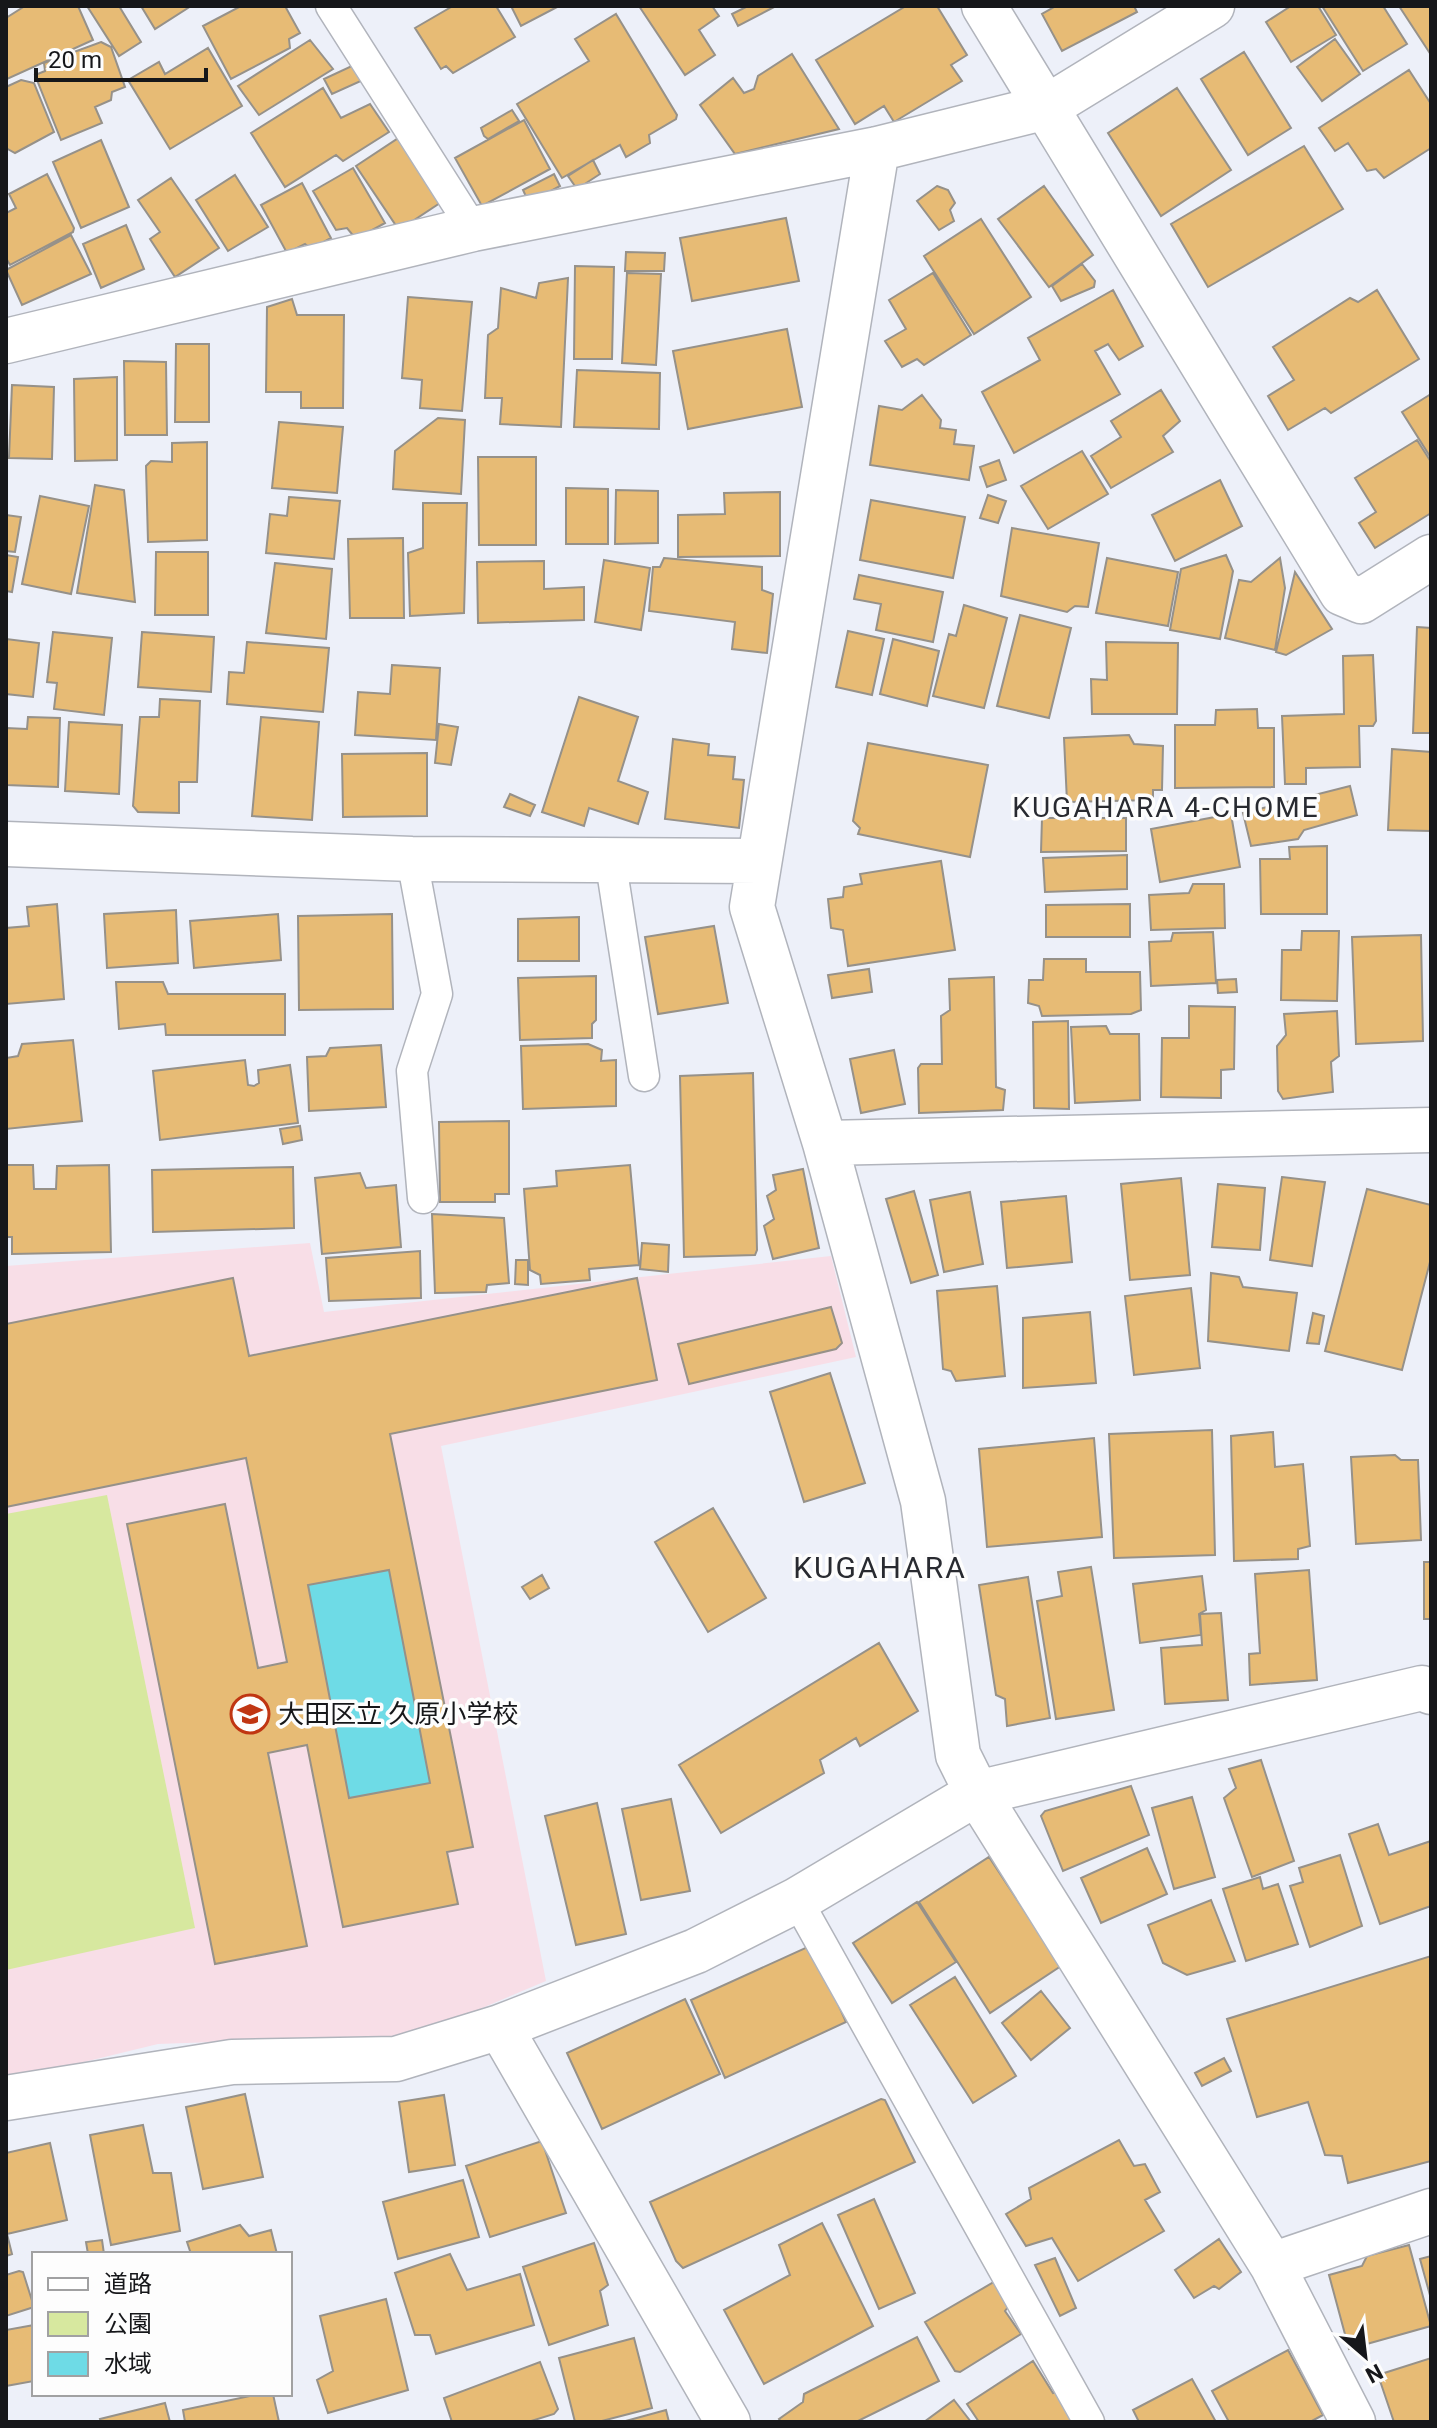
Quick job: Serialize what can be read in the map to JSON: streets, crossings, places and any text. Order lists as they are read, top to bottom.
{
  "districts": ["KUGAHARA 4-CHOME", "KUGAHARA"],
  "places": {
    "school or university": ["大田区立 久原小学校"]
  },
  "legend": ["道路", "公園", "水域"],
  "scale_bar": "20 m",
  "north": "bottom right"
}
